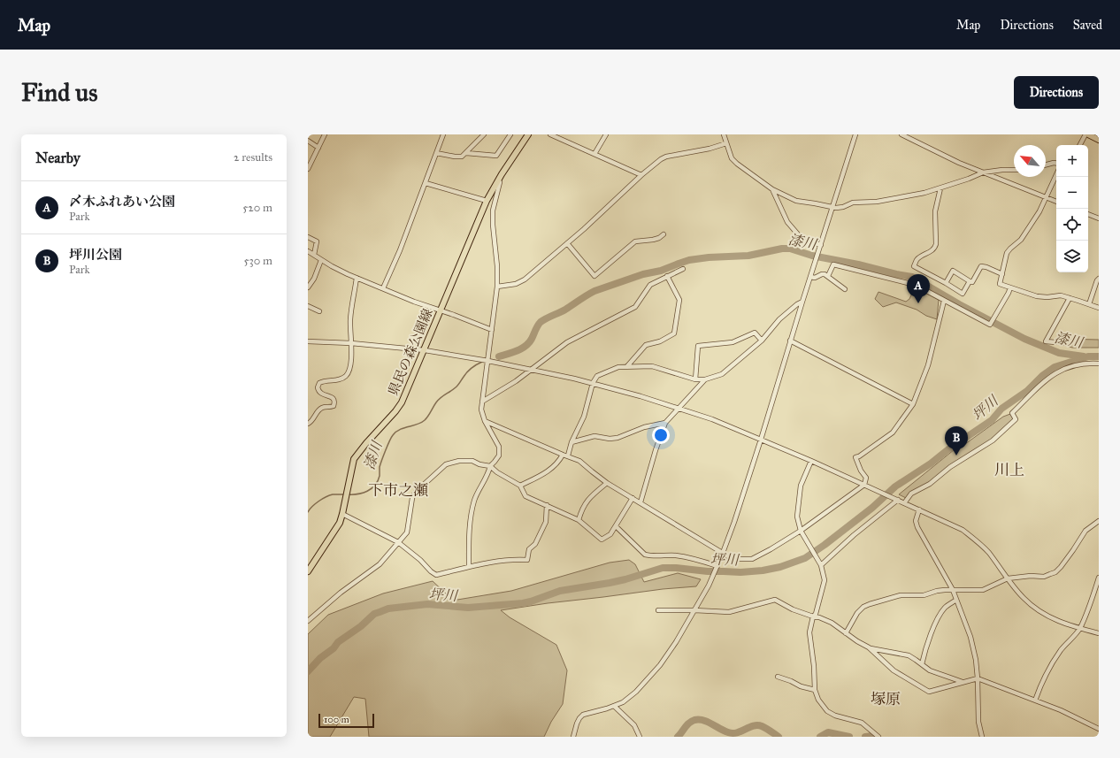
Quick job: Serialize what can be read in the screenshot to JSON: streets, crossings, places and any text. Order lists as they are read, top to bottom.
{
  "streets": {
    "main road": ["県民の森公園線"]
  },
  "districts": ["川上", "下市之瀬", "塚原"],
  "water": ["漆川", "坪川"],
  "scale_bar": "100 m",
  "north": "top left",
  "page": {
    "header": "Map",
    "nav": ["Map", "Directions", "Saved"],
    "buttons": "Directions",
    "title": "Find us",
    "heading": ["Nearby", "2 results"],
    "map_buttons": ["+", "−"],
    "list": [
      {
        "mark": "A",
        "name": "〆木ふれあい公園",
        "note": "Park",
        "value": "520 m"
      },
      {
        "mark": "B",
        "name": "坪川公園",
        "note": "Park",
        "value": "530 m"
      }
    ],
    "pins": ["A", "B"],
    "scale": "100 m"
  }
}
